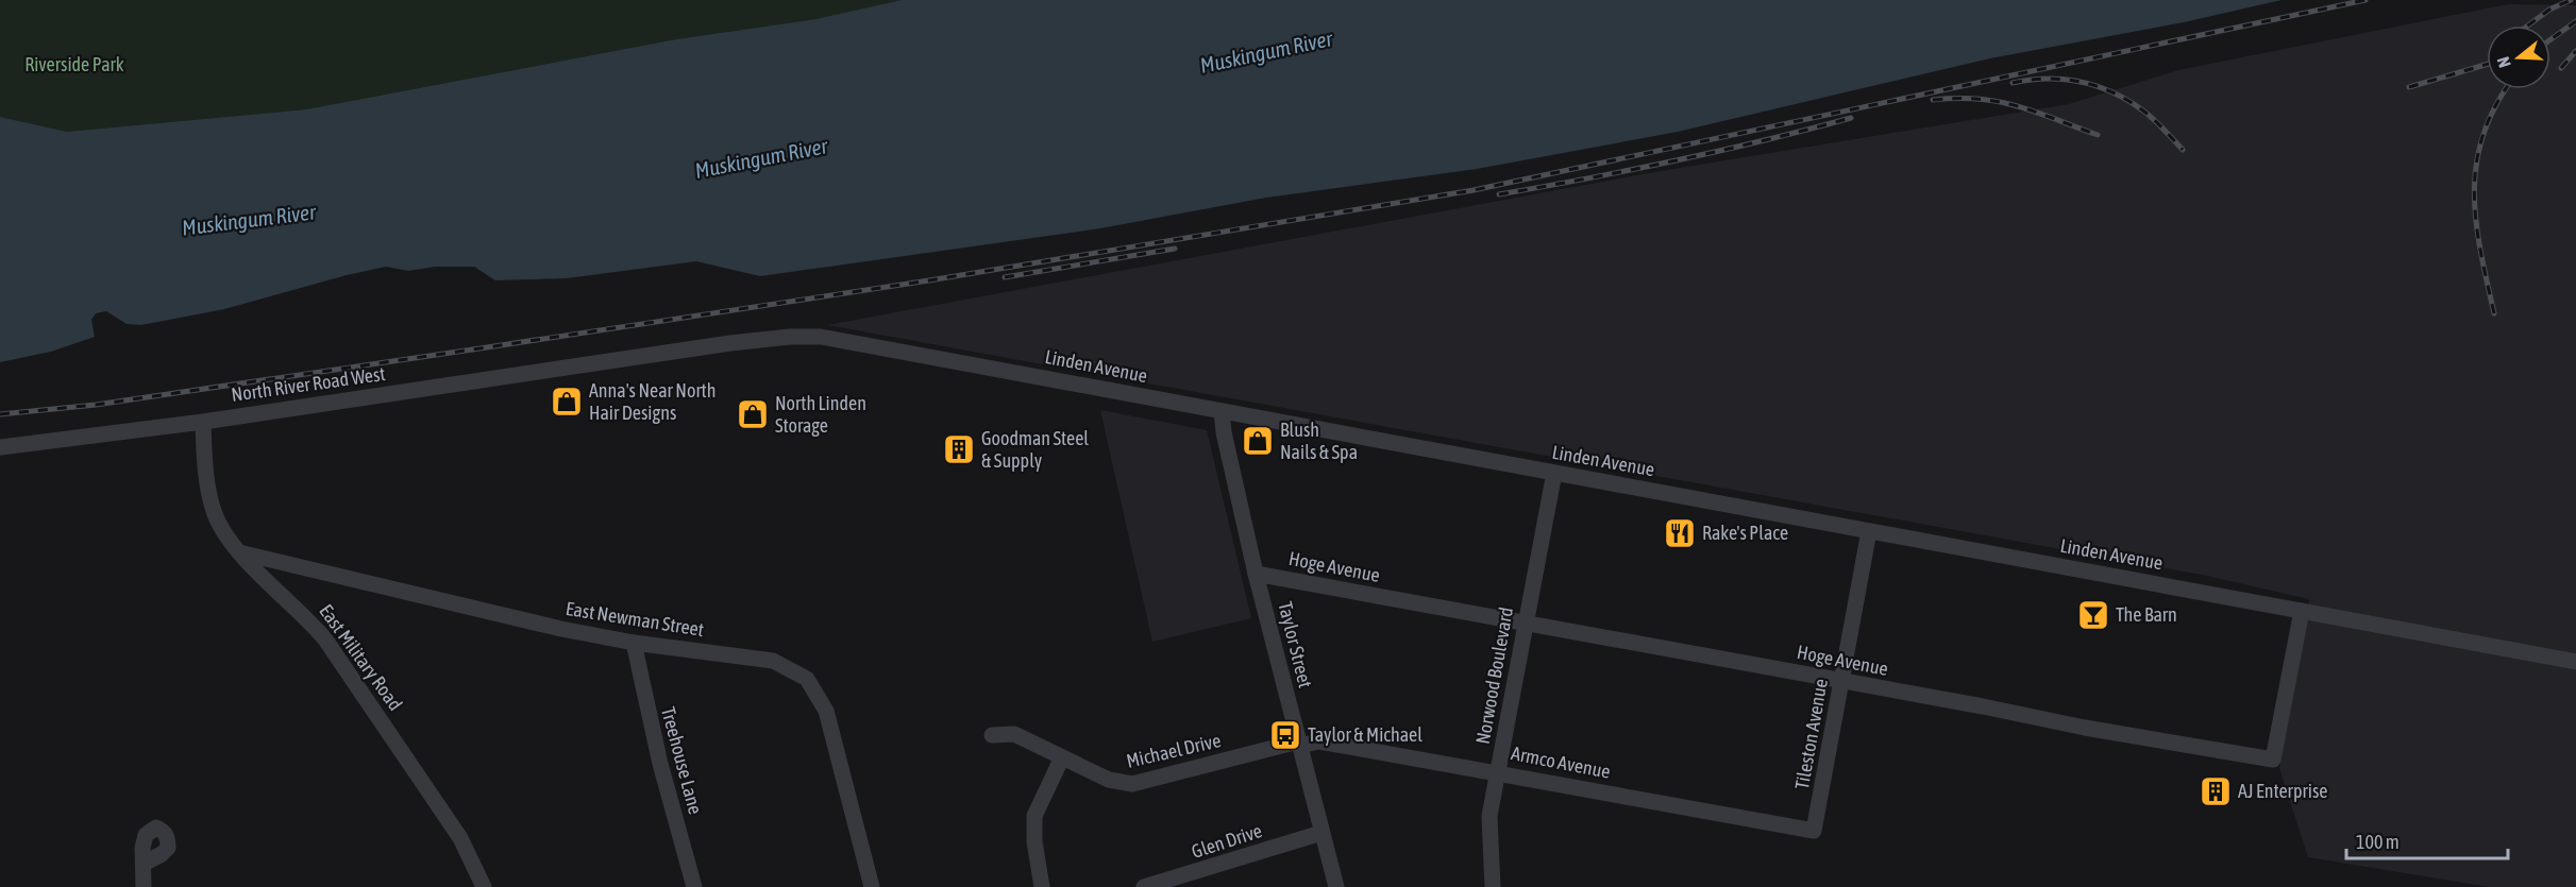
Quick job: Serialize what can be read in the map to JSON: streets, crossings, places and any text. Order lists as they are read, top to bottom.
{
  "streets": {
    "street": [
      "Linden Avenue",
      "North River Road West",
      "Hoge Avenue",
      "East Newman Street",
      "Taylor Street",
      "East Military Road",
      "Norwood Boulevard",
      "Tileston Avenue",
      "Michael Drive",
      "Treehouse Lane",
      "Armco Avenue",
      "Glen Drive"
    ]
  },
  "crossings": [
    ["Linden Avenue", "North River Road West"],
    ["Linden Avenue", "Hoge Avenue"],
    ["Linden Avenue", "Taylor Street"],
    ["Linden Avenue", "Norwood Boulevard"],
    ["Linden Avenue", "Tileston Avenue"],
    ["North River Road West", "East Military Road"],
    ["Hoge Avenue", "Taylor Street"],
    ["Hoge Avenue", "Norwood Boulevard"],
    ["Hoge Avenue", "Tileston Avenue"],
    ["East Newman Street", "East Military Road"],
    ["East Newman Street", "Treehouse Lane"],
    ["Taylor Street", "Michael Drive"],
    ["Taylor Street", "Armco Avenue"],
    ["Taylor Street", "Glen Drive"],
    ["Norwood Boulevard", "Armco Avenue"],
    ["Tileston Avenue", "Armco Avenue"],
    ["Michael Drive", "Armco Avenue"]
  ],
  "water": ["Muskingum River"],
  "parks": ["Riverside Park"],
  "places": {
    "shop": ["Anna's Near North Hair Designs", "North Linden Storage", "Blush Nails & Spa"],
    "building": ["Goodman Steel & Supply", "AJ Enterprise"],
    "restaurant": ["Rake's Place"],
    "bar": ["The Barn"],
    "bus stop": ["Taylor & Michael"]
  },
  "scale_bar": "100 m",
  "north": "left"
}
